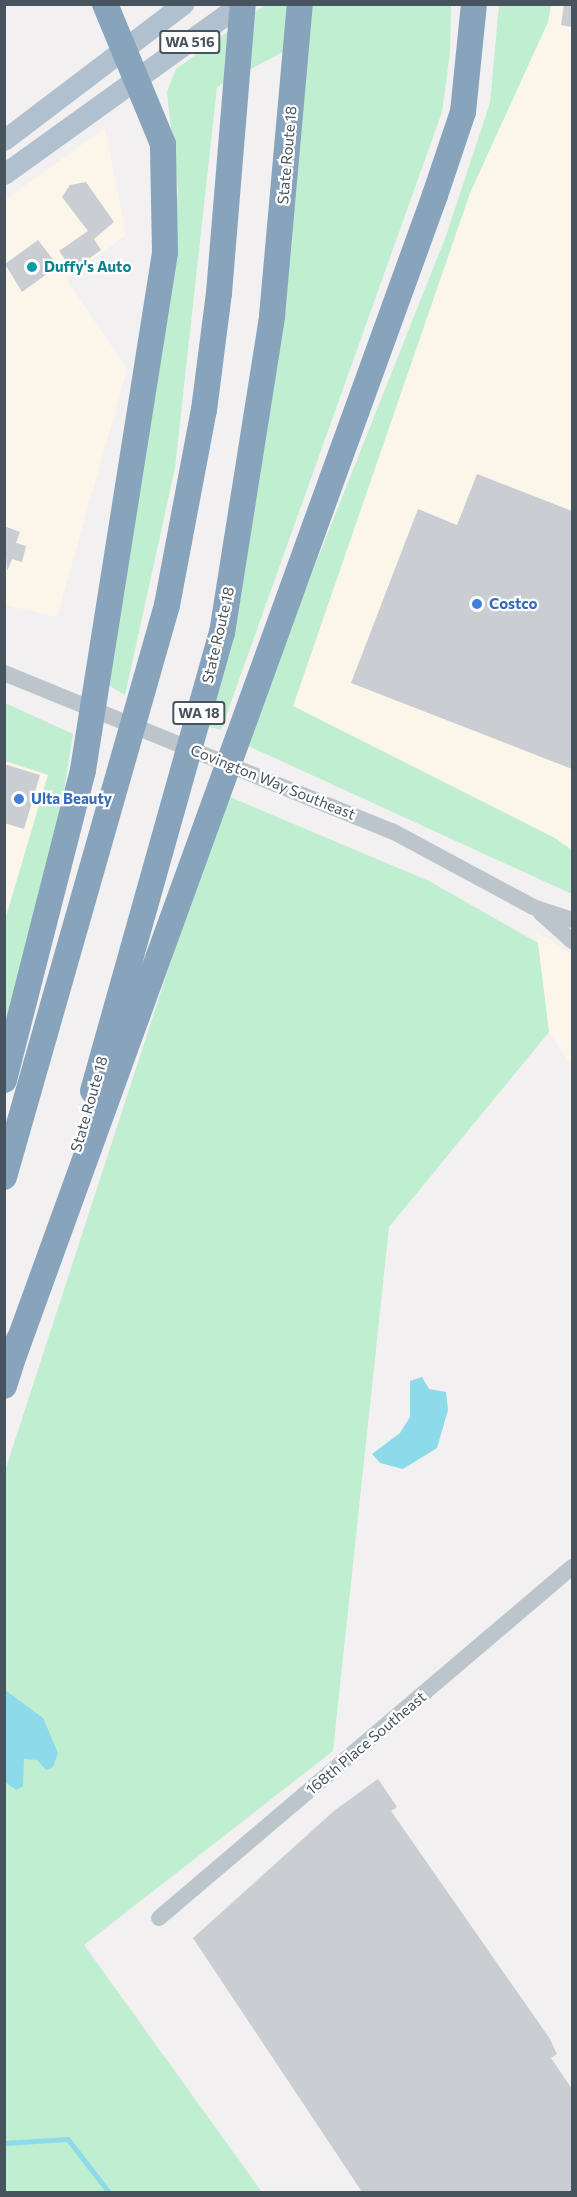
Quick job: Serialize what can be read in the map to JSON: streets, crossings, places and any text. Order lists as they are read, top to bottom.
{
  "streets": {
    "highway": ["State Route 18", "WA 18"],
    "main road": ["WA 516"],
    "street": ["Covington Way Southeast", "168th Place Southeast"]
  },
  "places": ["Duffy's Auto", "Costco", "Ulta Beauty"]
}
